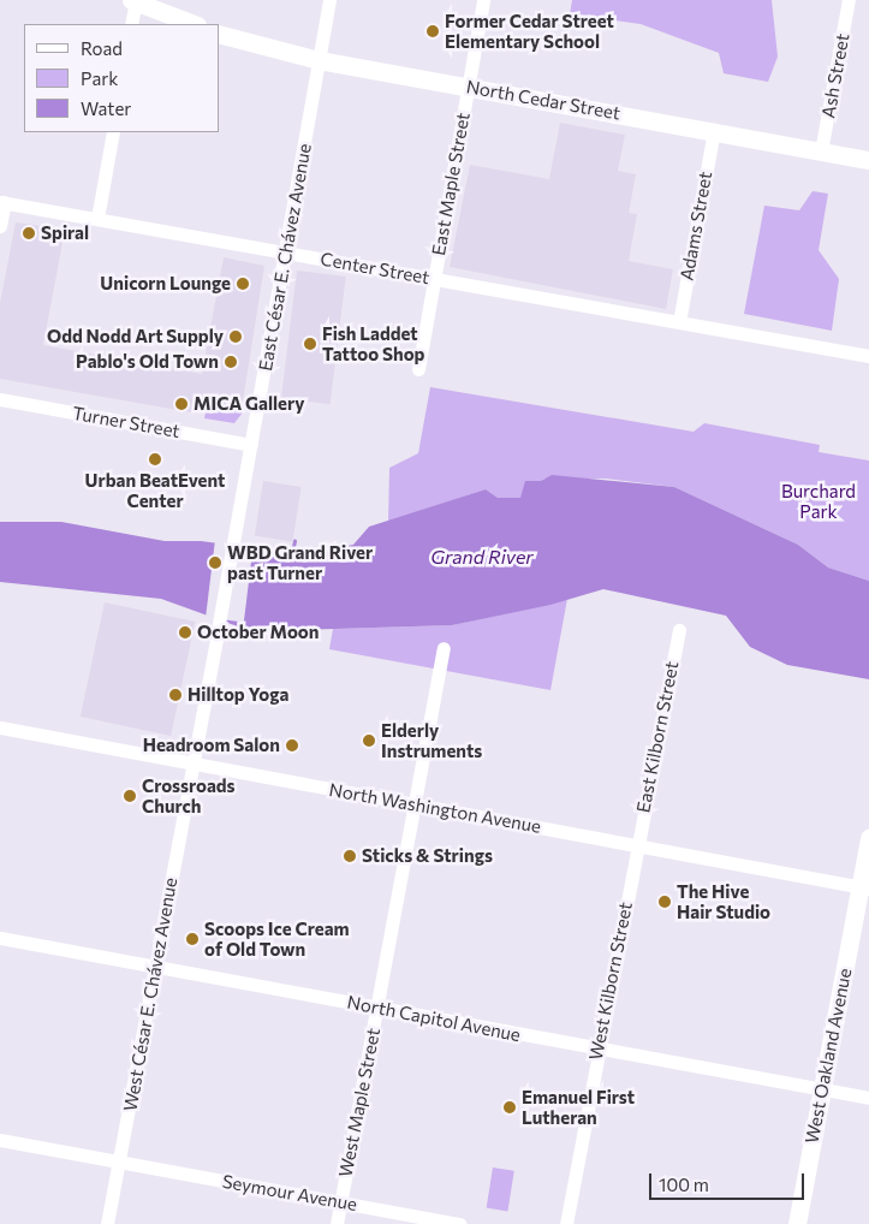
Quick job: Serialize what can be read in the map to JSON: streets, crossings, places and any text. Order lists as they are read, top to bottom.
{
  "streets": {
    "main road": ["North Cedar Street", "West Oakland Avenue"],
    "street": [
      "Ash Street",
      "East Maple Street",
      "Adams Street",
      "East César E. Chávez Avenue",
      "Center Street",
      "Turner Street",
      "East Kilborn Street",
      "North Washington Avenue",
      "West Kilborn Street",
      "West César E. Chávez Avenue",
      "North Capitol Avenue",
      "West Maple Street",
      "Seymour Avenue"
    ]
  },
  "crossings": [
    ["Ash Street", "North Cedar Street"],
    ["North Cedar Street", "East Maple Street"],
    ["North Cedar Street", "Adams Street"],
    ["North Cedar Street", "East César E. Chávez Avenue"],
    ["East Maple Street", "Center Street"],
    ["Adams Street", "Center Street"],
    ["East César E. Chávez Avenue", "Center Street"],
    ["East César E. Chávez Avenue", "Turner Street"],
    ["East César E. Chávez Avenue", "North Washington Avenue"],
    ["East César E. Chávez Avenue", "West César E. Chávez Avenue"],
    ["East Kilborn Street", "North Washington Avenue"],
    ["East Kilborn Street", "West Kilborn Street"],
    ["North Washington Avenue", "West Kilborn Street"],
    ["North Washington Avenue", "West César E. Chávez Avenue"],
    ["North Washington Avenue", "West Oakland Avenue"],
    ["North Washington Avenue", "West Maple Street"],
    ["West Kilborn Street", "North Capitol Avenue"],
    ["West César E. Chávez Avenue", "North Capitol Avenue"],
    ["West César E. Chávez Avenue", "Seymour Avenue"],
    ["North Capitol Avenue", "West Oakland Avenue"],
    ["North Capitol Avenue", "West Maple Street"],
    ["West Maple Street", "Seymour Avenue"]
  ],
  "water": ["Grand River"],
  "parks": ["Burchard Park"],
  "places": [
    "Former Cedar Street Elementary School",
    "Spiral",
    "Unicorn Lounge",
    "Odd Nodd Art Supply",
    "Fish Laddet Tattoo Shop",
    "Pablo's Old Town",
    "MICA Gallery",
    "Urban BeatEvent Center",
    "WBD Grand River past Turner",
    "October Moon",
    "Hilltop Yoga",
    "Elderly Instruments",
    "Headroom Salon",
    "Crossroads Church",
    "Sticks & Strings",
    "The Hive Hair Studio",
    "Scoops Ice Cream of Old Town",
    "Emanuel First Lutheran"
  ],
  "legend": ["Road", "Park", "Water"],
  "scale_bar": "100 m"
}
